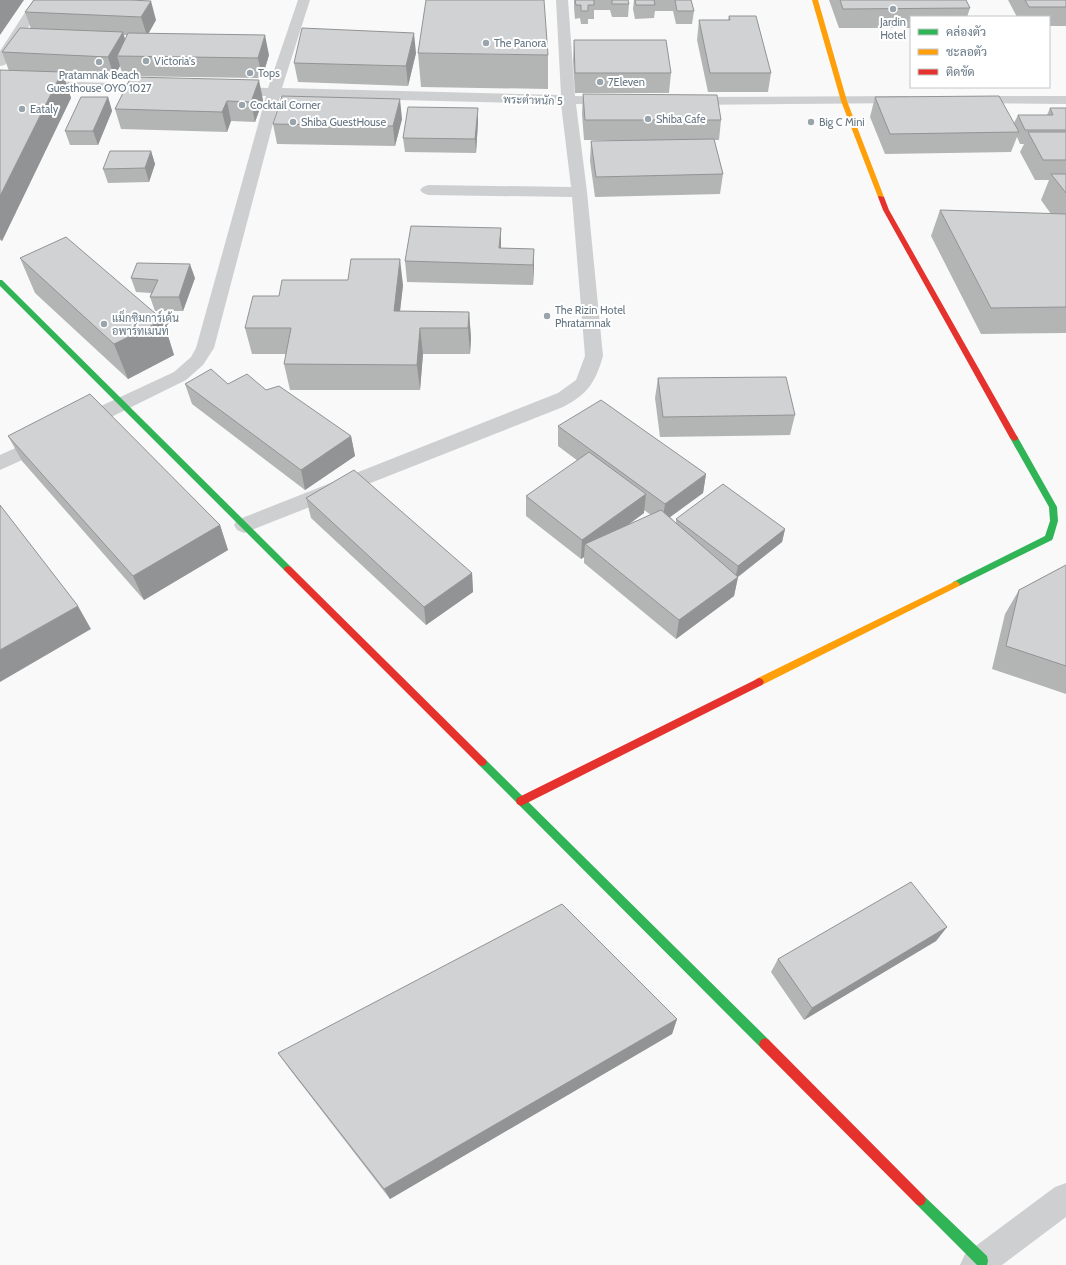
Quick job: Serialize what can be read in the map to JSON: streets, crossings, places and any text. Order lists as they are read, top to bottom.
{
  "streets": {
    "street": ["พระตำหนัก 5"]
  },
  "places": [
    "Jardin Hotel",
    "The Panora",
    "Victoria's",
    "Pratamnak Beach Guesthouse OYO 1027",
    "Tops",
    "7Eleven",
    "Cocktail Corner",
    "Eataly",
    "Shiba Cafe",
    "Shiba GuestHouse",
    "Big C Mini",
    "The Rizin Hotel Phratamnak",
    "แม็กซิมการ์เด้น อพาร์ทเมนท์"
  ],
  "legend": ["คล่องตัว", "ชะลอตัว", "ติดขัด"]
}
